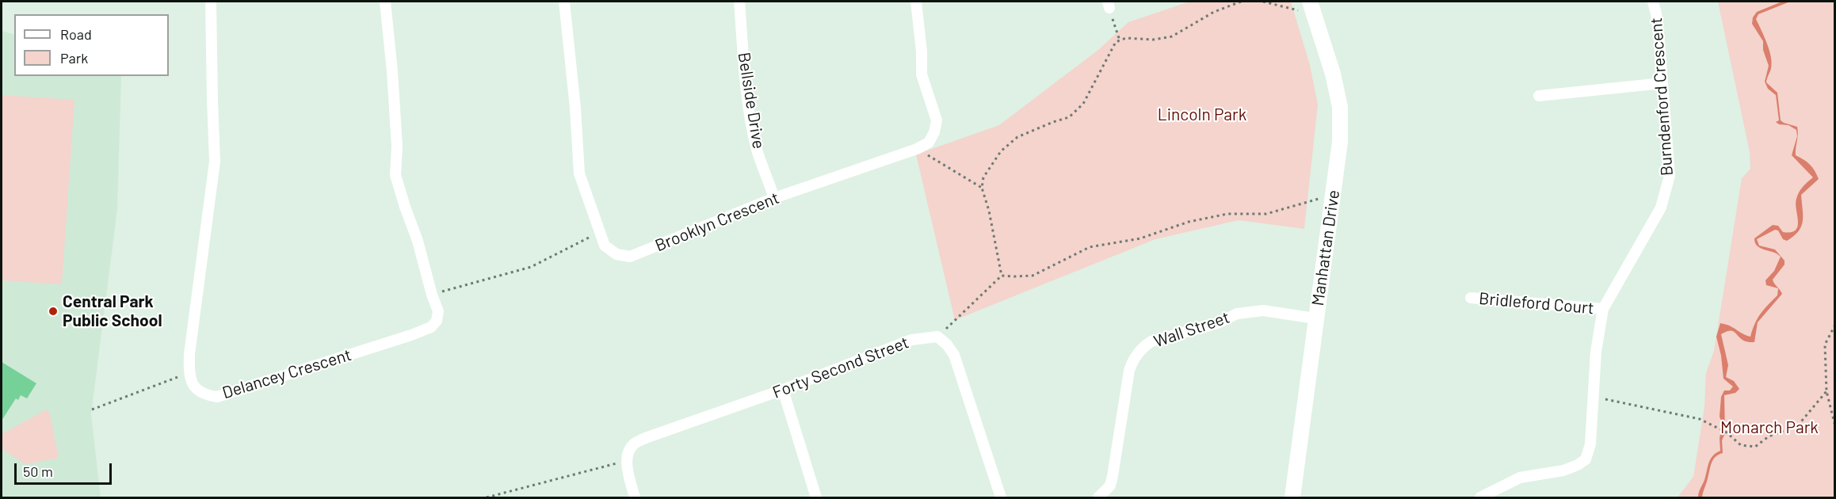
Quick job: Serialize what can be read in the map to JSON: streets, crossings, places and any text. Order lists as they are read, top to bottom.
{
  "streets": {
    "street": [
      "Burndenford Crescent",
      "Bellside Drive",
      "Brooklyn Crescent",
      "Manhattan Drive",
      "Bridleford Court",
      "Wall Street",
      "Forty Second Street",
      "Delancey Crescent"
    ]
  },
  "crossings": [
    ["Burndenford Crescent", "Bridleford Court"],
    ["Bellside Drive", "Brooklyn Crescent"],
    ["Manhattan Drive", "Wall Street"]
  ],
  "parks": ["Lincoln Park", "Monarch Park"],
  "places": ["Central Park Public School"],
  "legend": ["Road", "Park"],
  "scale_bar": "50 m"
}
